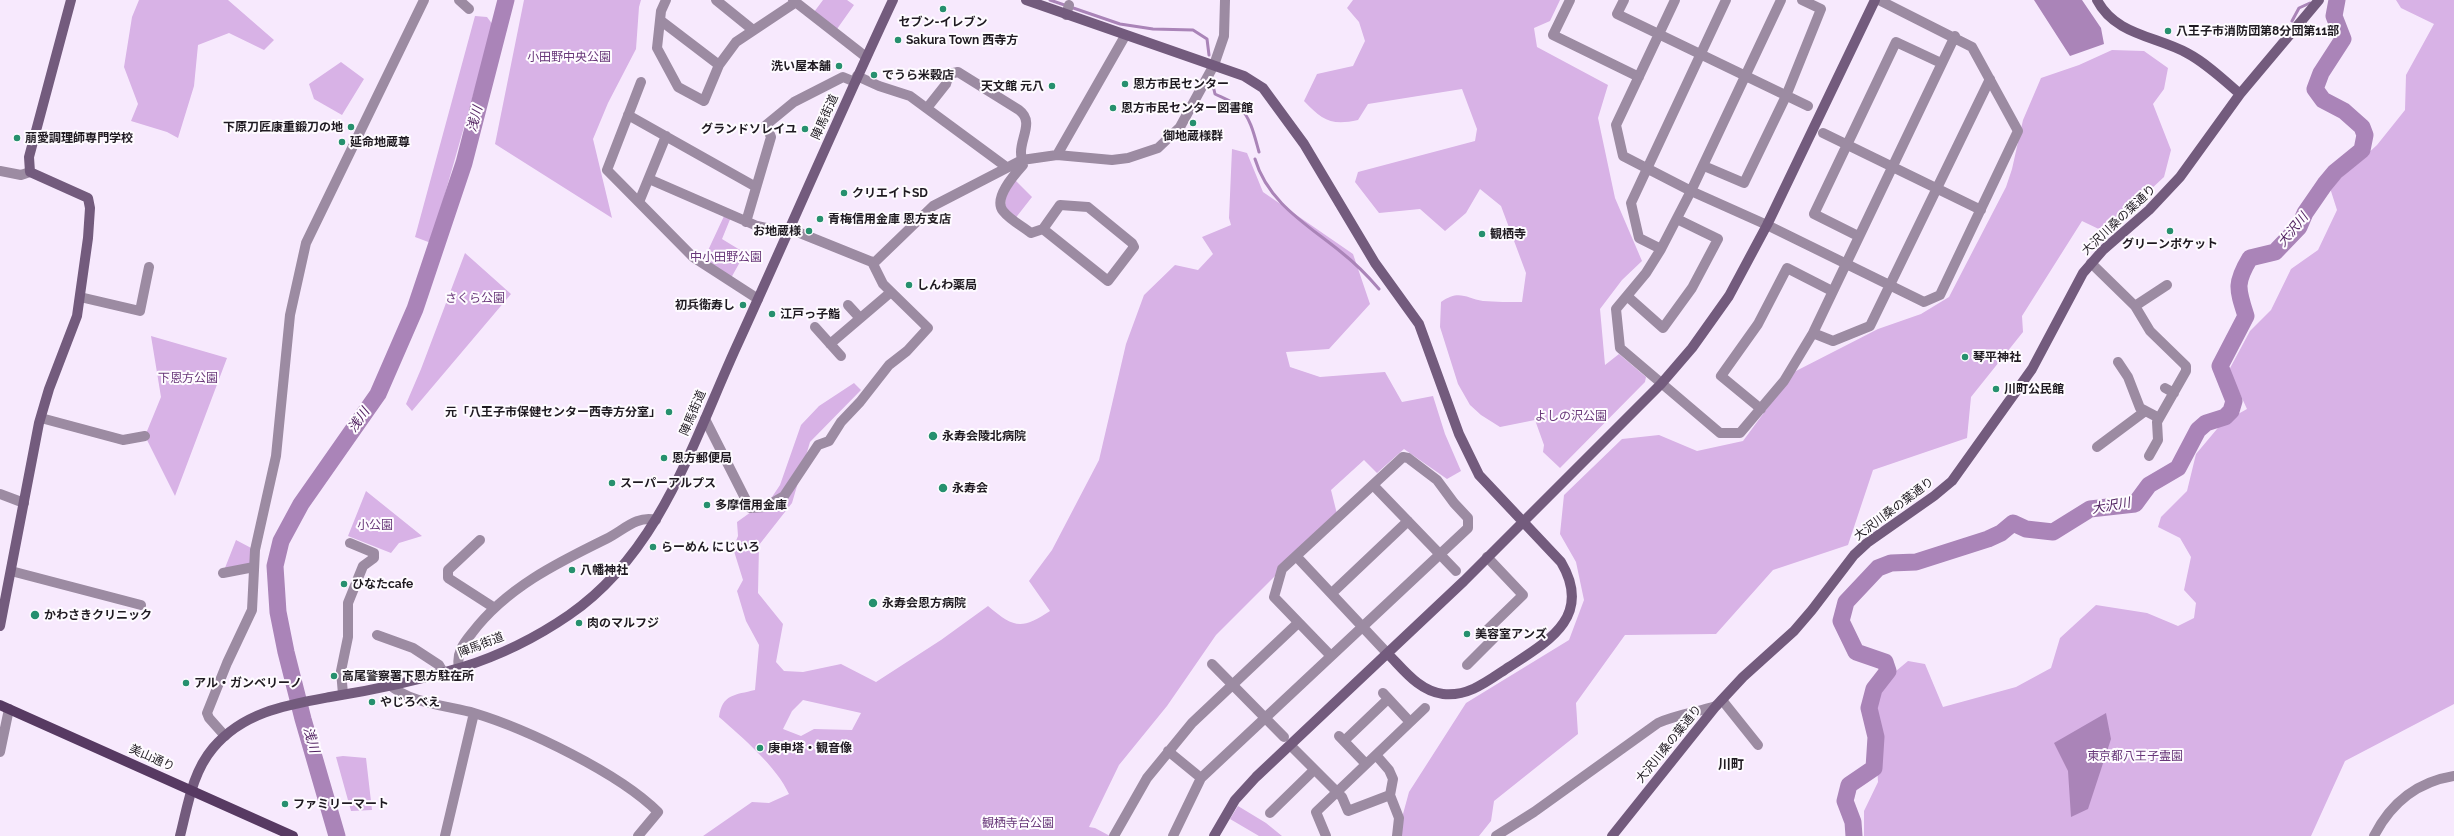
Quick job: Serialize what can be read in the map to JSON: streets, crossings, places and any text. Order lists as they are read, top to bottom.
{
  "streets": {
    "main road": ["美山通り"],
    "street": ["陣馬街道", "大沢川桑の葉通り"]
  },
  "districts": ["川町"],
  "water": ["浅川", "大沢川"],
  "parks": [
    "小田野中央公園",
    "中小田野公園",
    "さくら公園",
    "下恩方公園",
    "よしの沢公園",
    "小公園",
    "東京都八王子霊園",
    "観栖寺台公園"
  ],
  "places": [
    "セブン-イレブン",
    "八王子市消防団第8分団第11部",
    "Sakura Town 西寺方",
    "洗い屋本舗",
    "でうら米穀店",
    "恩方市民センター",
    "天文館 元八",
    "恩方市民センター図書館",
    "御地蔵様群",
    "下原刀匠康重鍛刀の地",
    "グランドソレイユ",
    "萠愛調理師専門学校",
    "延命地蔵尊",
    "クリエイトSD",
    "青梅信用金庫 恩方支店",
    "お地蔵様",
    "グリーンポケット",
    "観栖寺",
    "しんわ薬局",
    "初兵衛寿し",
    "江戸っ子鮨",
    "琴平神社",
    "川町公民館",
    "元「八王子市保健センター西寺方分室」",
    "永寿会陵北病院",
    "恩方郵便局",
    "スーパーアルプス",
    "永寿会",
    "多摩信用金庫",
    "らーめん にじいろ",
    "八幡神社",
    "ひなたcafe",
    "永寿会恩方病院",
    "かわさきクリニック",
    "肉のマルフジ",
    "美容室アンズ",
    "高尾警察署下恩方駐在所",
    "アル・ガンベリーノ",
    "やじろべえ",
    "庚申塔・観音像",
    "ファミリーマート"
  ]
}
